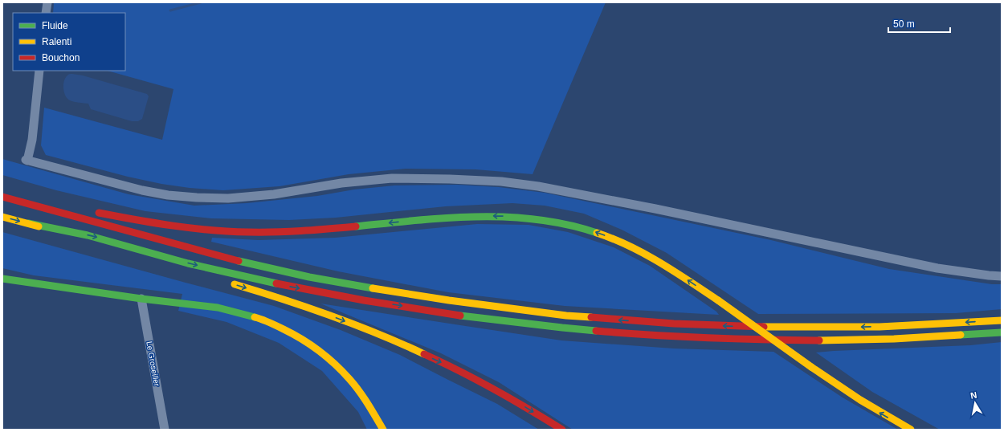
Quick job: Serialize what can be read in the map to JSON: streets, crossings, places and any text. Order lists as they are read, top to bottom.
{
  "streets": {
    "street": ["Le Groseiller"]
  },
  "legend": ["Fluide", "Ralenti", "Bouchon"],
  "scale_bar": "50 m",
  "north": "top"
}
